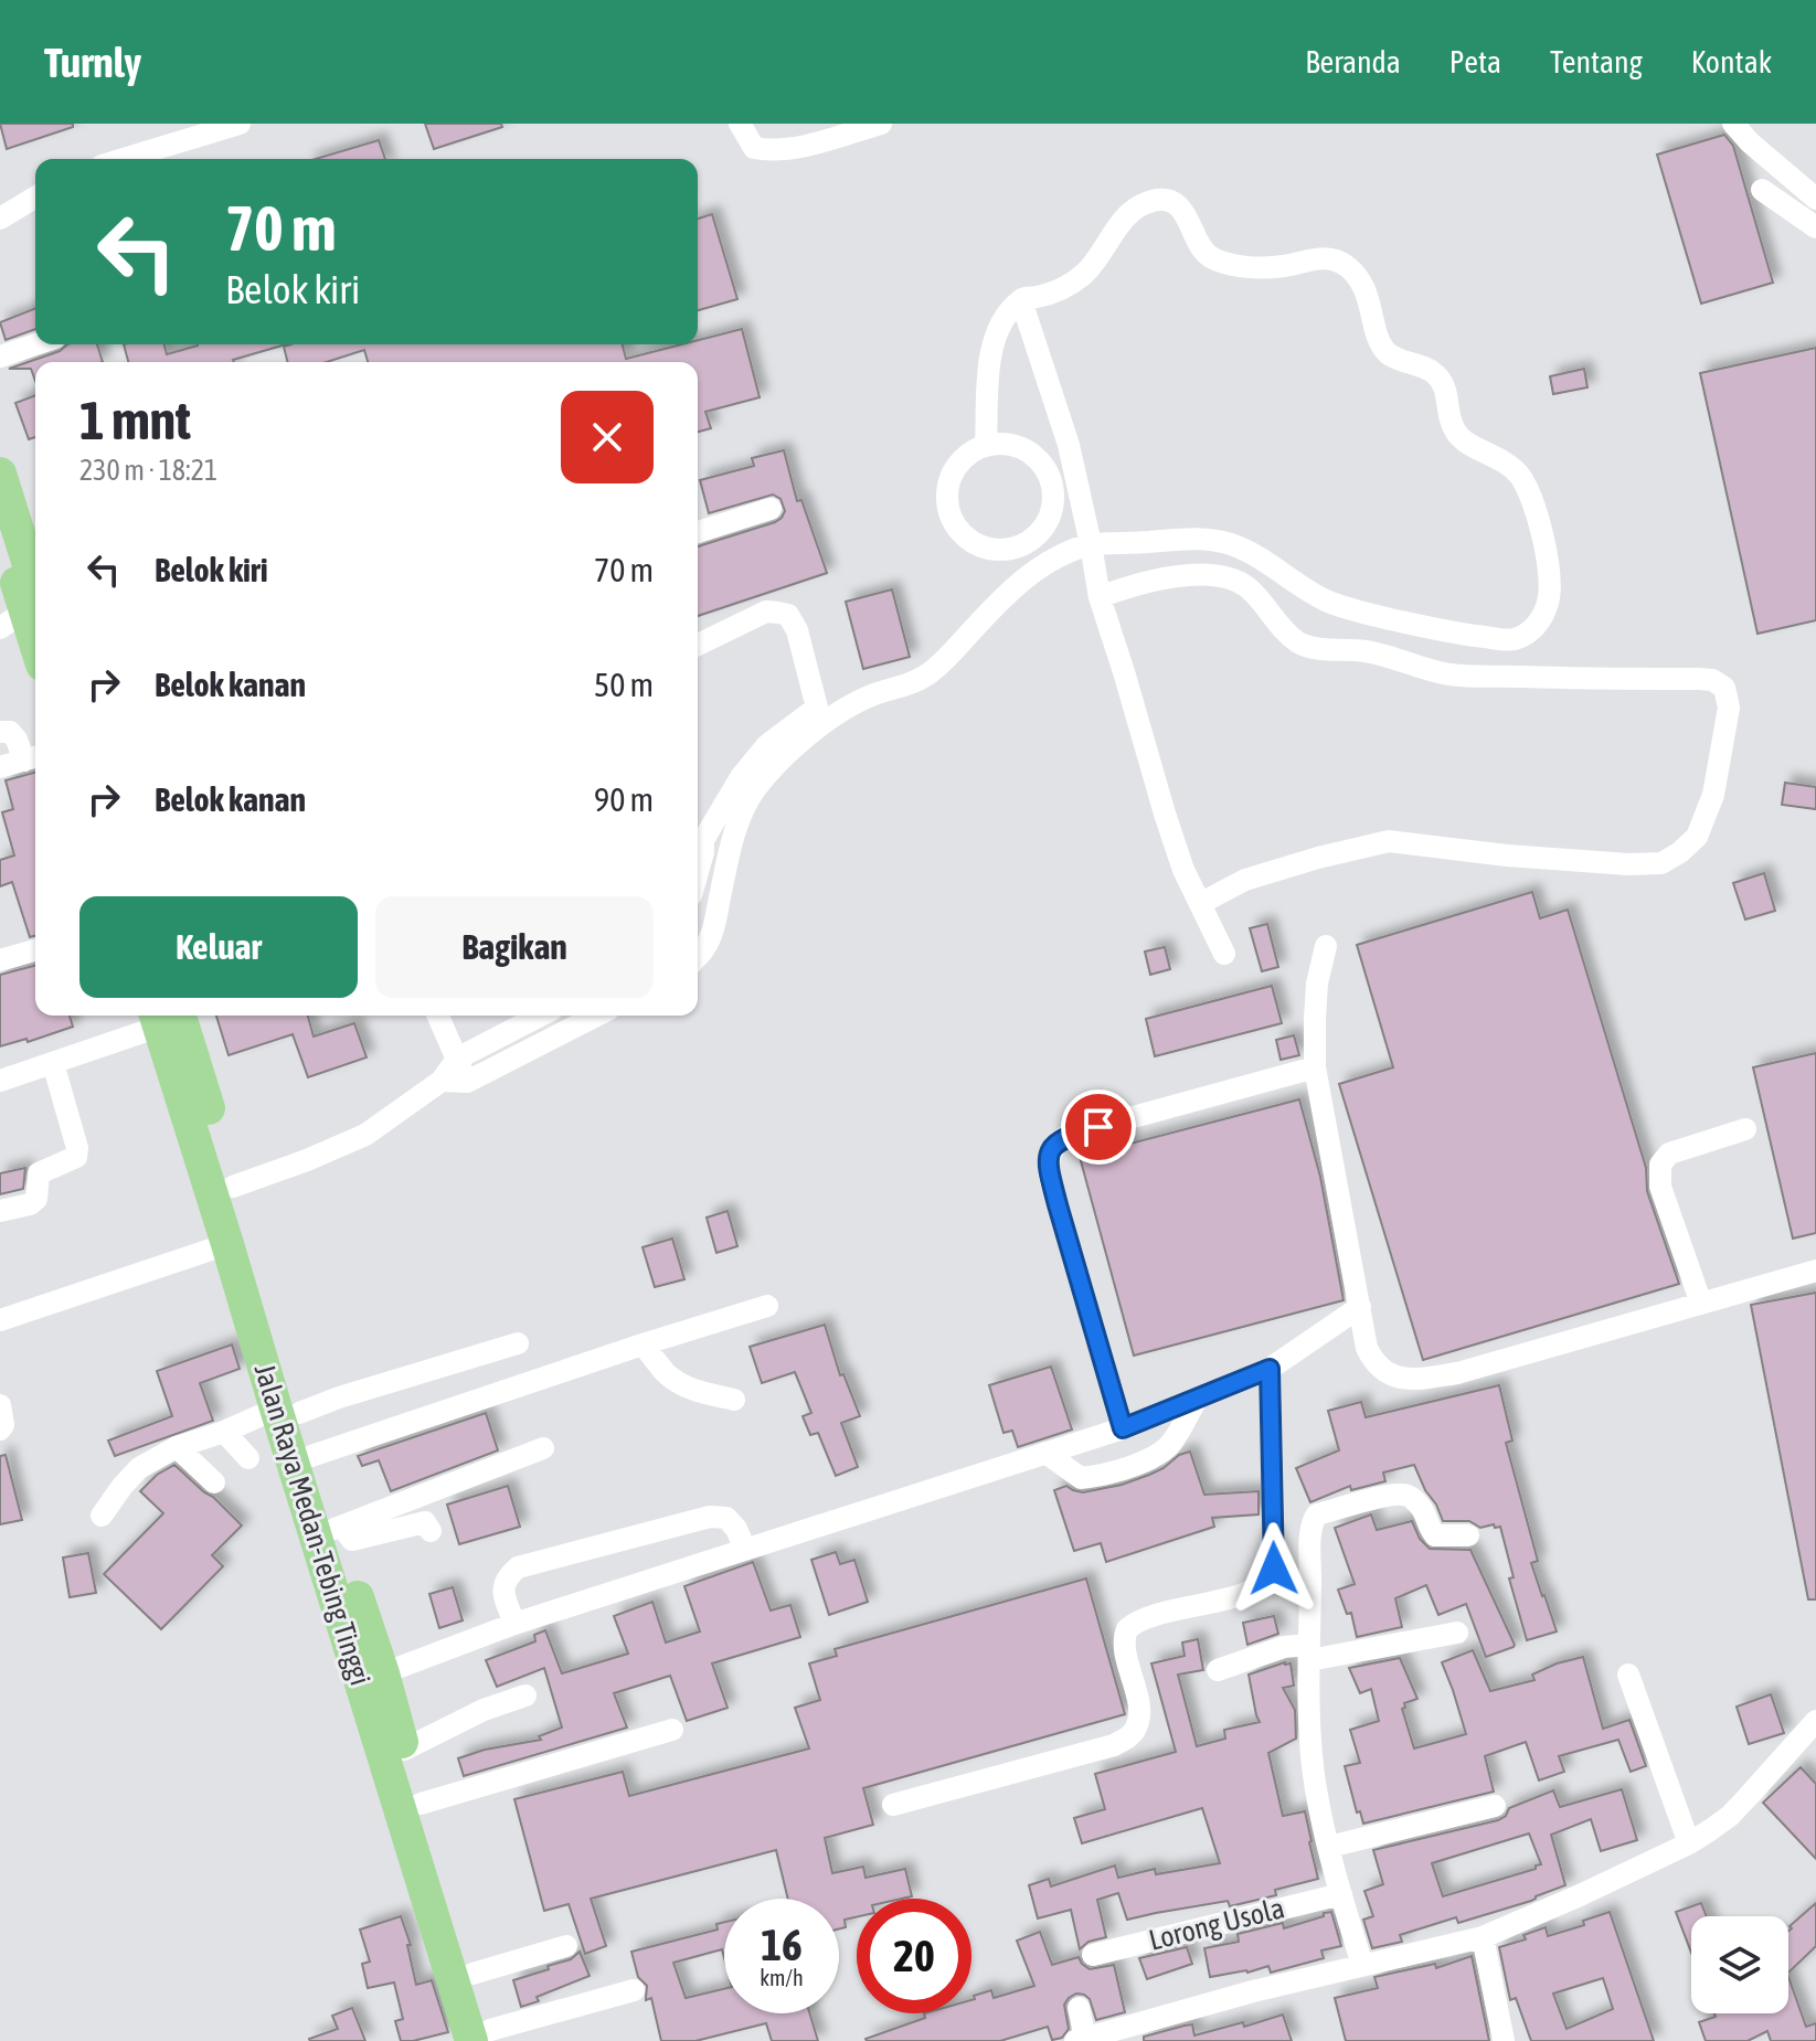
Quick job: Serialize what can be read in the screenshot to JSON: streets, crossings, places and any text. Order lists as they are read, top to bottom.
{
  "streets": {
    "highway": ["Jalan Raya Medan-Tebing Tinggi"],
    "street": ["Lorong Usola"]
  },
  "page": {
    "header": "Turnly",
    "nav": [
      "Beranda",
      "Peta",
      "Tentang",
      "Kontak"
    ],
    "turn": ["70 m", "Belok kiri"],
    "heading": ["1 mnt", "230 m · 18:21"],
    "list": [
      {
        "name": "Belok kiri",
        "value": "70 m"
      },
      {
        "name": "Belok kanan",
        "value": "50 m"
      },
      {
        "name": "Belok kanan",
        "value": "90 m"
      }
    ],
    "buttons": ["Keluar", "Bagikan"],
    "speed": "16 km/h",
    "limit": "20"
  }
}
